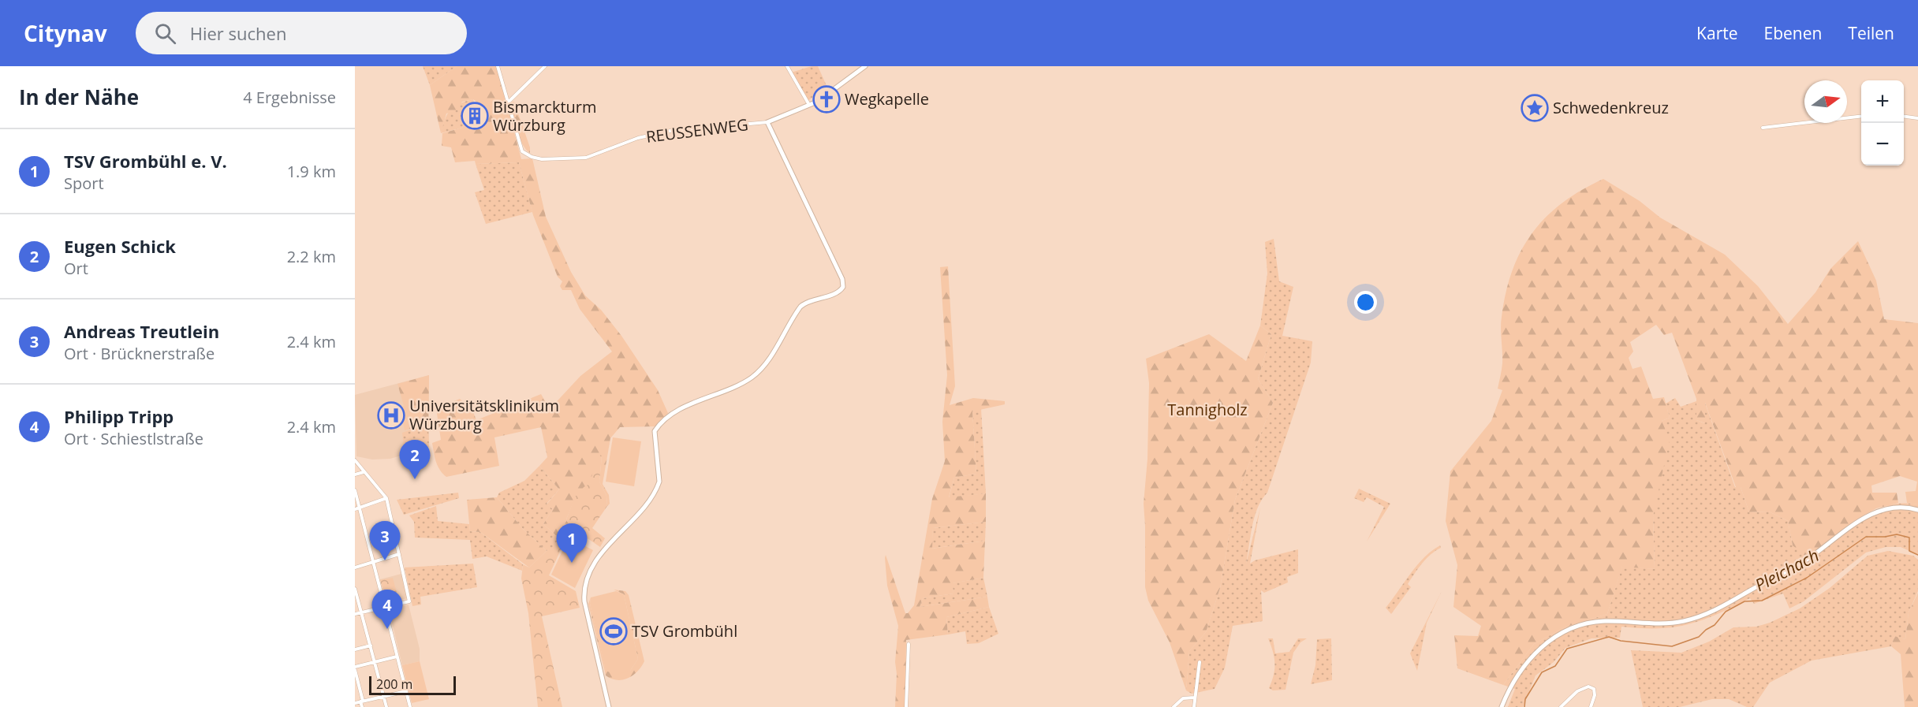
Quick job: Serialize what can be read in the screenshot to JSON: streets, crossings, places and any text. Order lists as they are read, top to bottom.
{
  "streets": {
    "street": ["REUSSENWEG"]
  },
  "water": ["Pleichach"],
  "parks": ["Tannigholz"],
  "places": {
    "church": ["Wegkapelle"],
    "place": ["Schwedenkreuz"],
    "building": ["Bismarckturm Würzburg"],
    "hospital": ["Universitätsklinikum Würzburg"],
    "sports": ["TSV Grombühl"]
  },
  "scale_bar": "200 m",
  "north": "right",
  "page": {
    "header": "Citynav",
    "search": "Hier suchen",
    "nav": ["Karte", "Ebenen", "Teilen"],
    "heading": ["In der Nähe", "4 Ergebnisse"],
    "map_buttons": ["+", "−"],
    "list": [
      {
        "mark": "1",
        "name": "TSV Grombühl e. V.",
        "note": "Sport",
        "value": "1.9 km"
      },
      {
        "mark": "2",
        "name": "Eugen Schick",
        "note": "Ort",
        "value": "2.2 km"
      },
      {
        "mark": "3",
        "name": "Andreas Treutlein",
        "note": "Ort · Brücknerstraße",
        "value": "2.4 km"
      },
      {
        "mark": "4",
        "name": "Philipp Tripp",
        "note": "Ort · Schiestlstraße",
        "value": "2.4 km"
      }
    ],
    "pins": [
      "2",
      "3",
      "1",
      "4"
    ],
    "scale": "200 m"
  }
}
